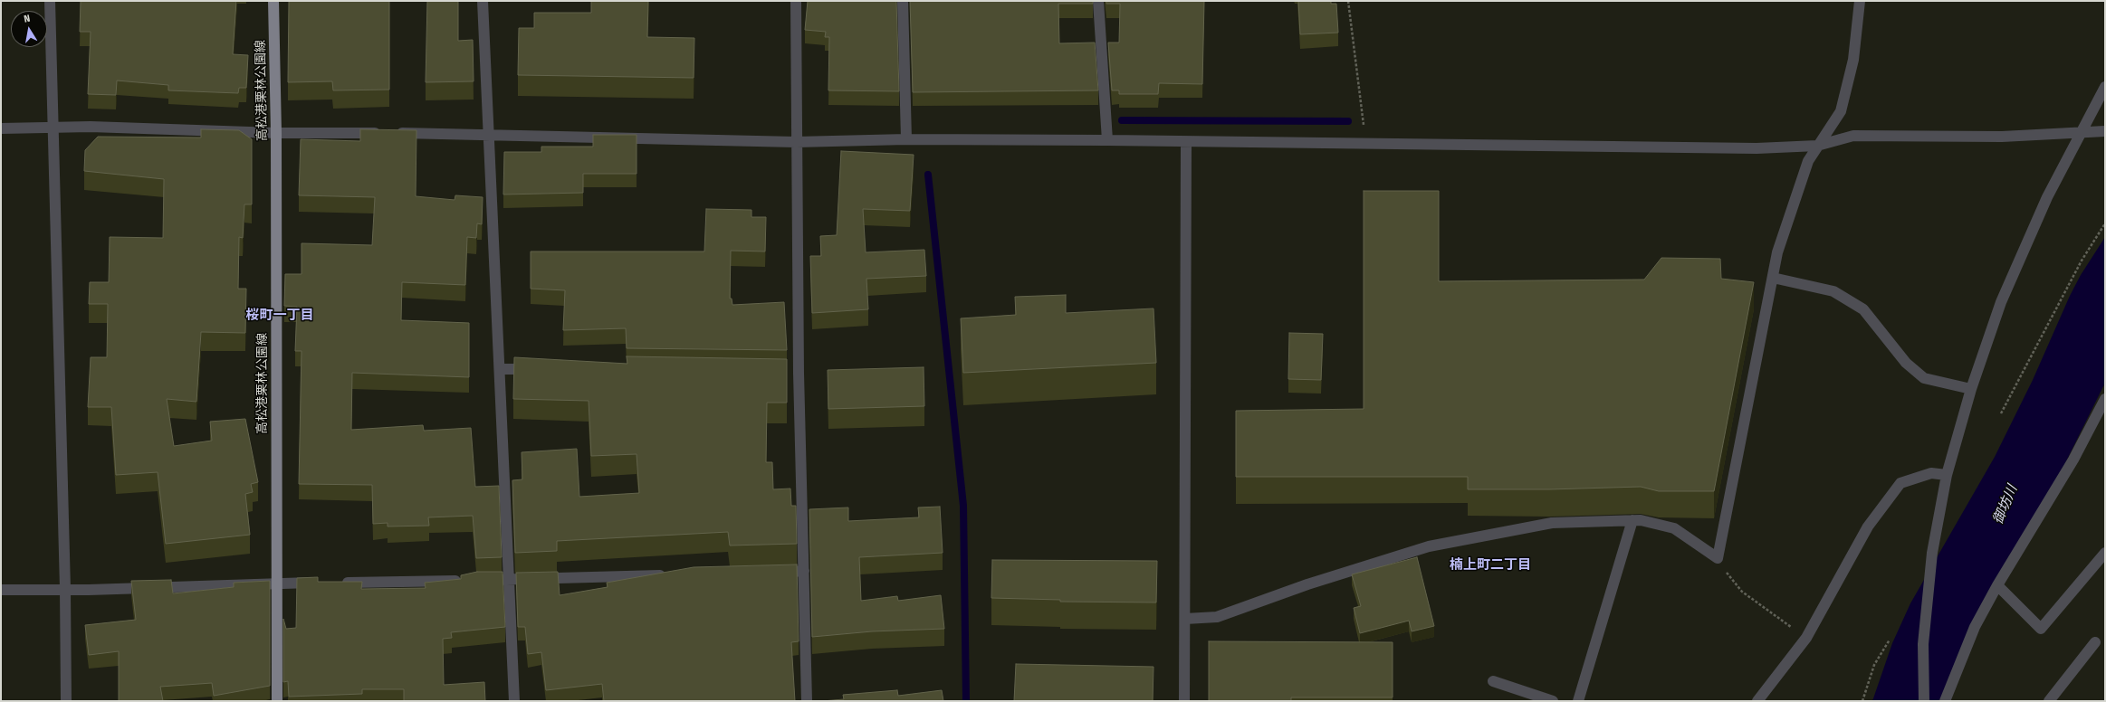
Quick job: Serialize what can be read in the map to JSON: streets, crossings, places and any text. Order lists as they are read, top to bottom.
{
  "streets": {
    "main road": ["高松港栗林公園線"]
  },
  "districts": ["桜町一丁目", "楠上町二丁目"],
  "water": ["御坊川"],
  "north": "top"
}
